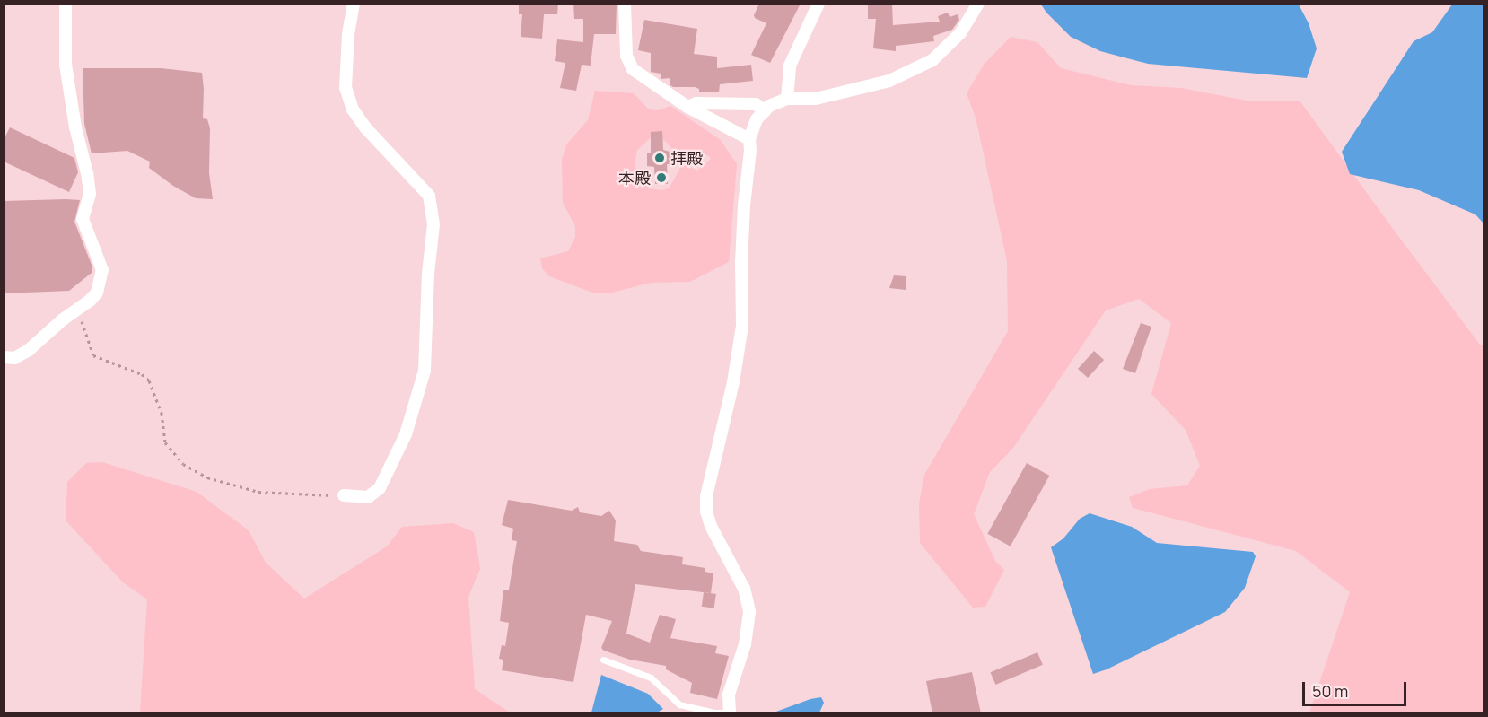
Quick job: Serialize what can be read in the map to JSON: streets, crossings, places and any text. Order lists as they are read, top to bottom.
{
  "places": ["拝殿", "本殿"],
  "scale_bar": "50 m"
}
